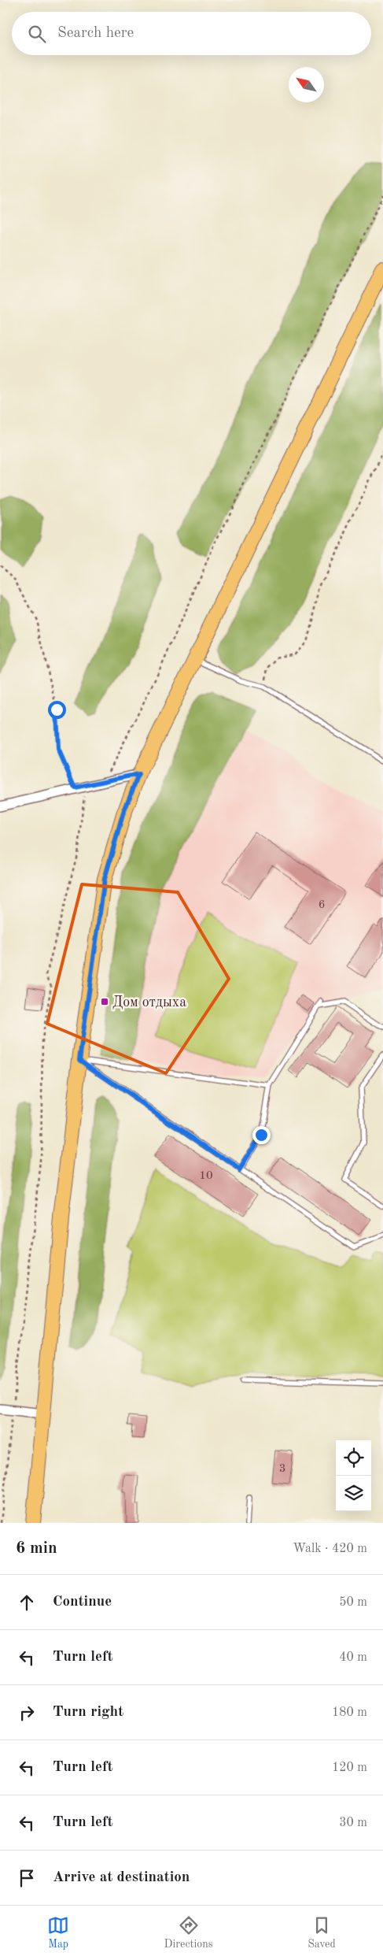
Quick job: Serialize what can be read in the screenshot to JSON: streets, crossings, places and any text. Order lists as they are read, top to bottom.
{
  "places": {
    "transit": ["Дом отдыха"]
  },
  "house_numbers": ["6", "10", "3"],
  "north": "top left",
  "page": {
    "search": "Search here",
    "heading": ["6 min", "Walk · 420 m"],
    "list": [
      ["Continue", "50 m"],
      ["Turn left", "40 m"],
      ["Turn right", "180 m"],
      ["Turn left", "120 m"],
      ["Turn left", "30 m"],
      "Arrive at destination"
    ],
    "nav": ["Map", "Directions", "Saved"]
  }
}
